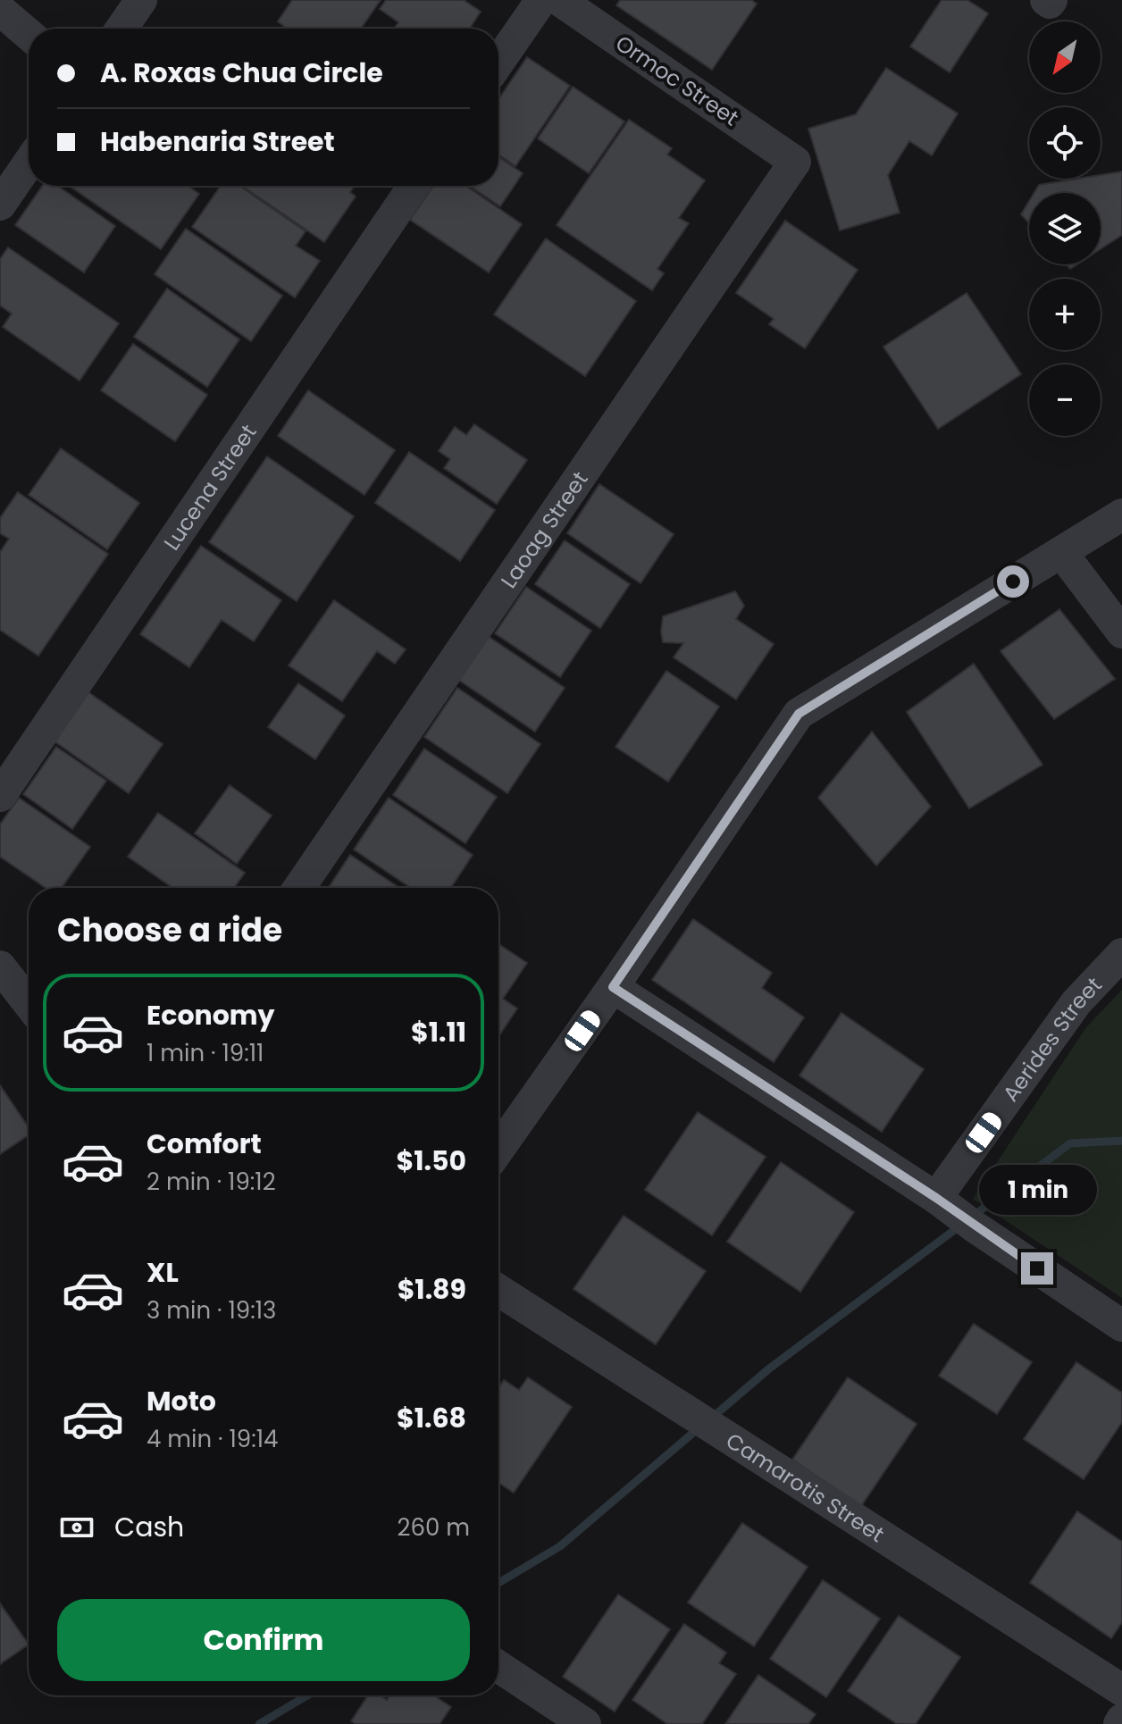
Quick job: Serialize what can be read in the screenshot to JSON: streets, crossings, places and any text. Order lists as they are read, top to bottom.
{
  "streets": {
    "street": [
      "Ormoc Street",
      "Lucena Street",
      "Laoag Street",
      "Aerides Street",
      "Camarotis Street"
    ]
  },
  "crossings": [
    ["Ormoc Street", "Laoag Street"]
  ],
  "north": "bottom left",
  "page": {
    "map_buttons": ["+", "−"],
    "banner": ["A. Roxas Chua Circle", "Habenaria Street"],
    "heading": "Choose a ride",
    "list": [
      {
        "name": "Economy",
        "note": "1 min · 19:11",
        "value": "$1.11"
      },
      {
        "name": "Comfort",
        "note": "2 min · 19:12",
        "value": "$1.50"
      },
      {
        "name": "XL",
        "note": "3 min · 19:13",
        "value": "$1.89"
      },
      {
        "name": "Moto",
        "note": "4 min · 19:14",
        "value": "$1.68"
      }
    ],
    "bubble": "1 min",
    "pay": ["Cash", "260 m"],
    "buttons": "Confirm"
  }
}
